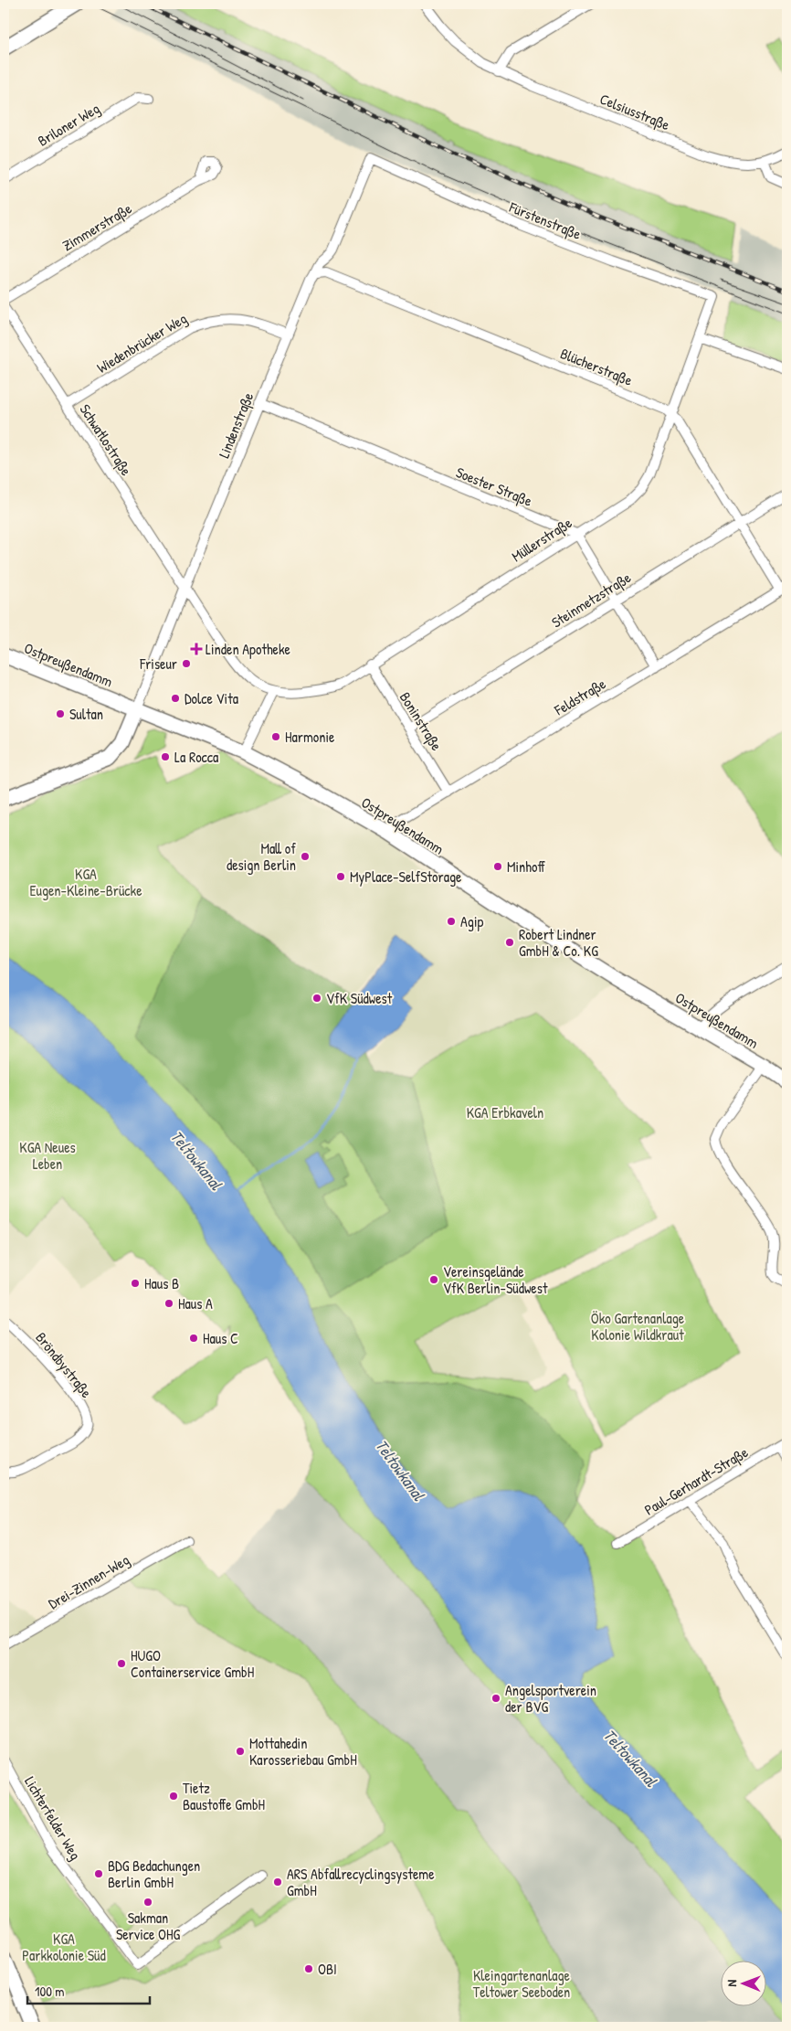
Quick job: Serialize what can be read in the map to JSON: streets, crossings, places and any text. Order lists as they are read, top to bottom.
{
  "streets": {
    "main road": ["Ostpreußendamm"],
    "street": [
      "Celsiusstraße",
      "Briloner Weg",
      "Fürstenstraße",
      "Zimmerstraße",
      "Wiedenbrücker Weg",
      "Blücherstraße",
      "Lindenstraße",
      "Schwatlostraße",
      "Soester Straße",
      "Müllerstraße",
      "Steinmetzstraße",
      "Feldstraße",
      "Boninstraße",
      "Bröndbystraße",
      "Paul-Gerhardt-Straße",
      "Drei-Zinnen-Weg",
      "Lichterfelder Weg"
    ]
  },
  "crossings": [
    ["Fürstenstraße", "Lindenstraße"],
    ["Fürstenstraße", "Müllerstraße"],
    ["Wiedenbrücker Weg", "Lindenstraße"],
    ["Wiedenbrücker Weg", "Schwatlostraße"],
    ["Blücherstraße", "Lindenstraße"],
    ["Blücherstraße", "Müllerstraße"],
    ["Lindenstraße", "Schwatlostraße"],
    ["Lindenstraße", "Soester Straße"],
    ["Lindenstraße", "Müllerstraße"],
    ["Lindenstraße", "Ostpreußendamm"],
    ["Schwatlostraße", "Müllerstraße"],
    ["Soester Straße", "Müllerstraße"],
    ["Müllerstraße", "Boninstraße"],
    ["Steinmetzstraße", "Boninstraße"],
    ["Ostpreußendamm", "Feldstraße"],
    ["Feldstraße", "Boninstraße"]
  ],
  "water": ["Teltowkanal"],
  "parks": [
    "KGA Eugen-Kleine-Brücke",
    "KGA Erbkaveln",
    "KGA Neues Leben",
    "Öko Gartenanlage Kolonie Wildkraut",
    "KGA Parkkolonie Süd",
    "Kleingartenanlage Teltower Seeboden"
  ],
  "places": {
    "health": ["Linden Apotheke"],
    "other": [
      "Friseur",
      "Dolce Vita",
      "Sultan",
      "Harmonie",
      "La Rocca",
      "Mall of design Berlin",
      "Minhoff",
      "MyPlace-SelfStorage",
      "Agip",
      "Robert Lindner GmbH & Co. KG",
      "VfK Südwest",
      "Vereinsgelände VfK Berlin-Südwest",
      "Haus B",
      "Haus A",
      "Haus C",
      "HUGO Containerservice GmbH",
      "Angelsportverein der BVG",
      "Mottahedin Karosseriebau GmbH",
      "Tietz Baustoffe GmbH",
      "BDG Bedachungen Berlin GmbH",
      "ARS Abfallrecyclingsysteme GmbH",
      "Sakman Service OHG",
      "OBI"
    ]
  },
  "scale_bar": "100 m",
  "north": "left"
}
